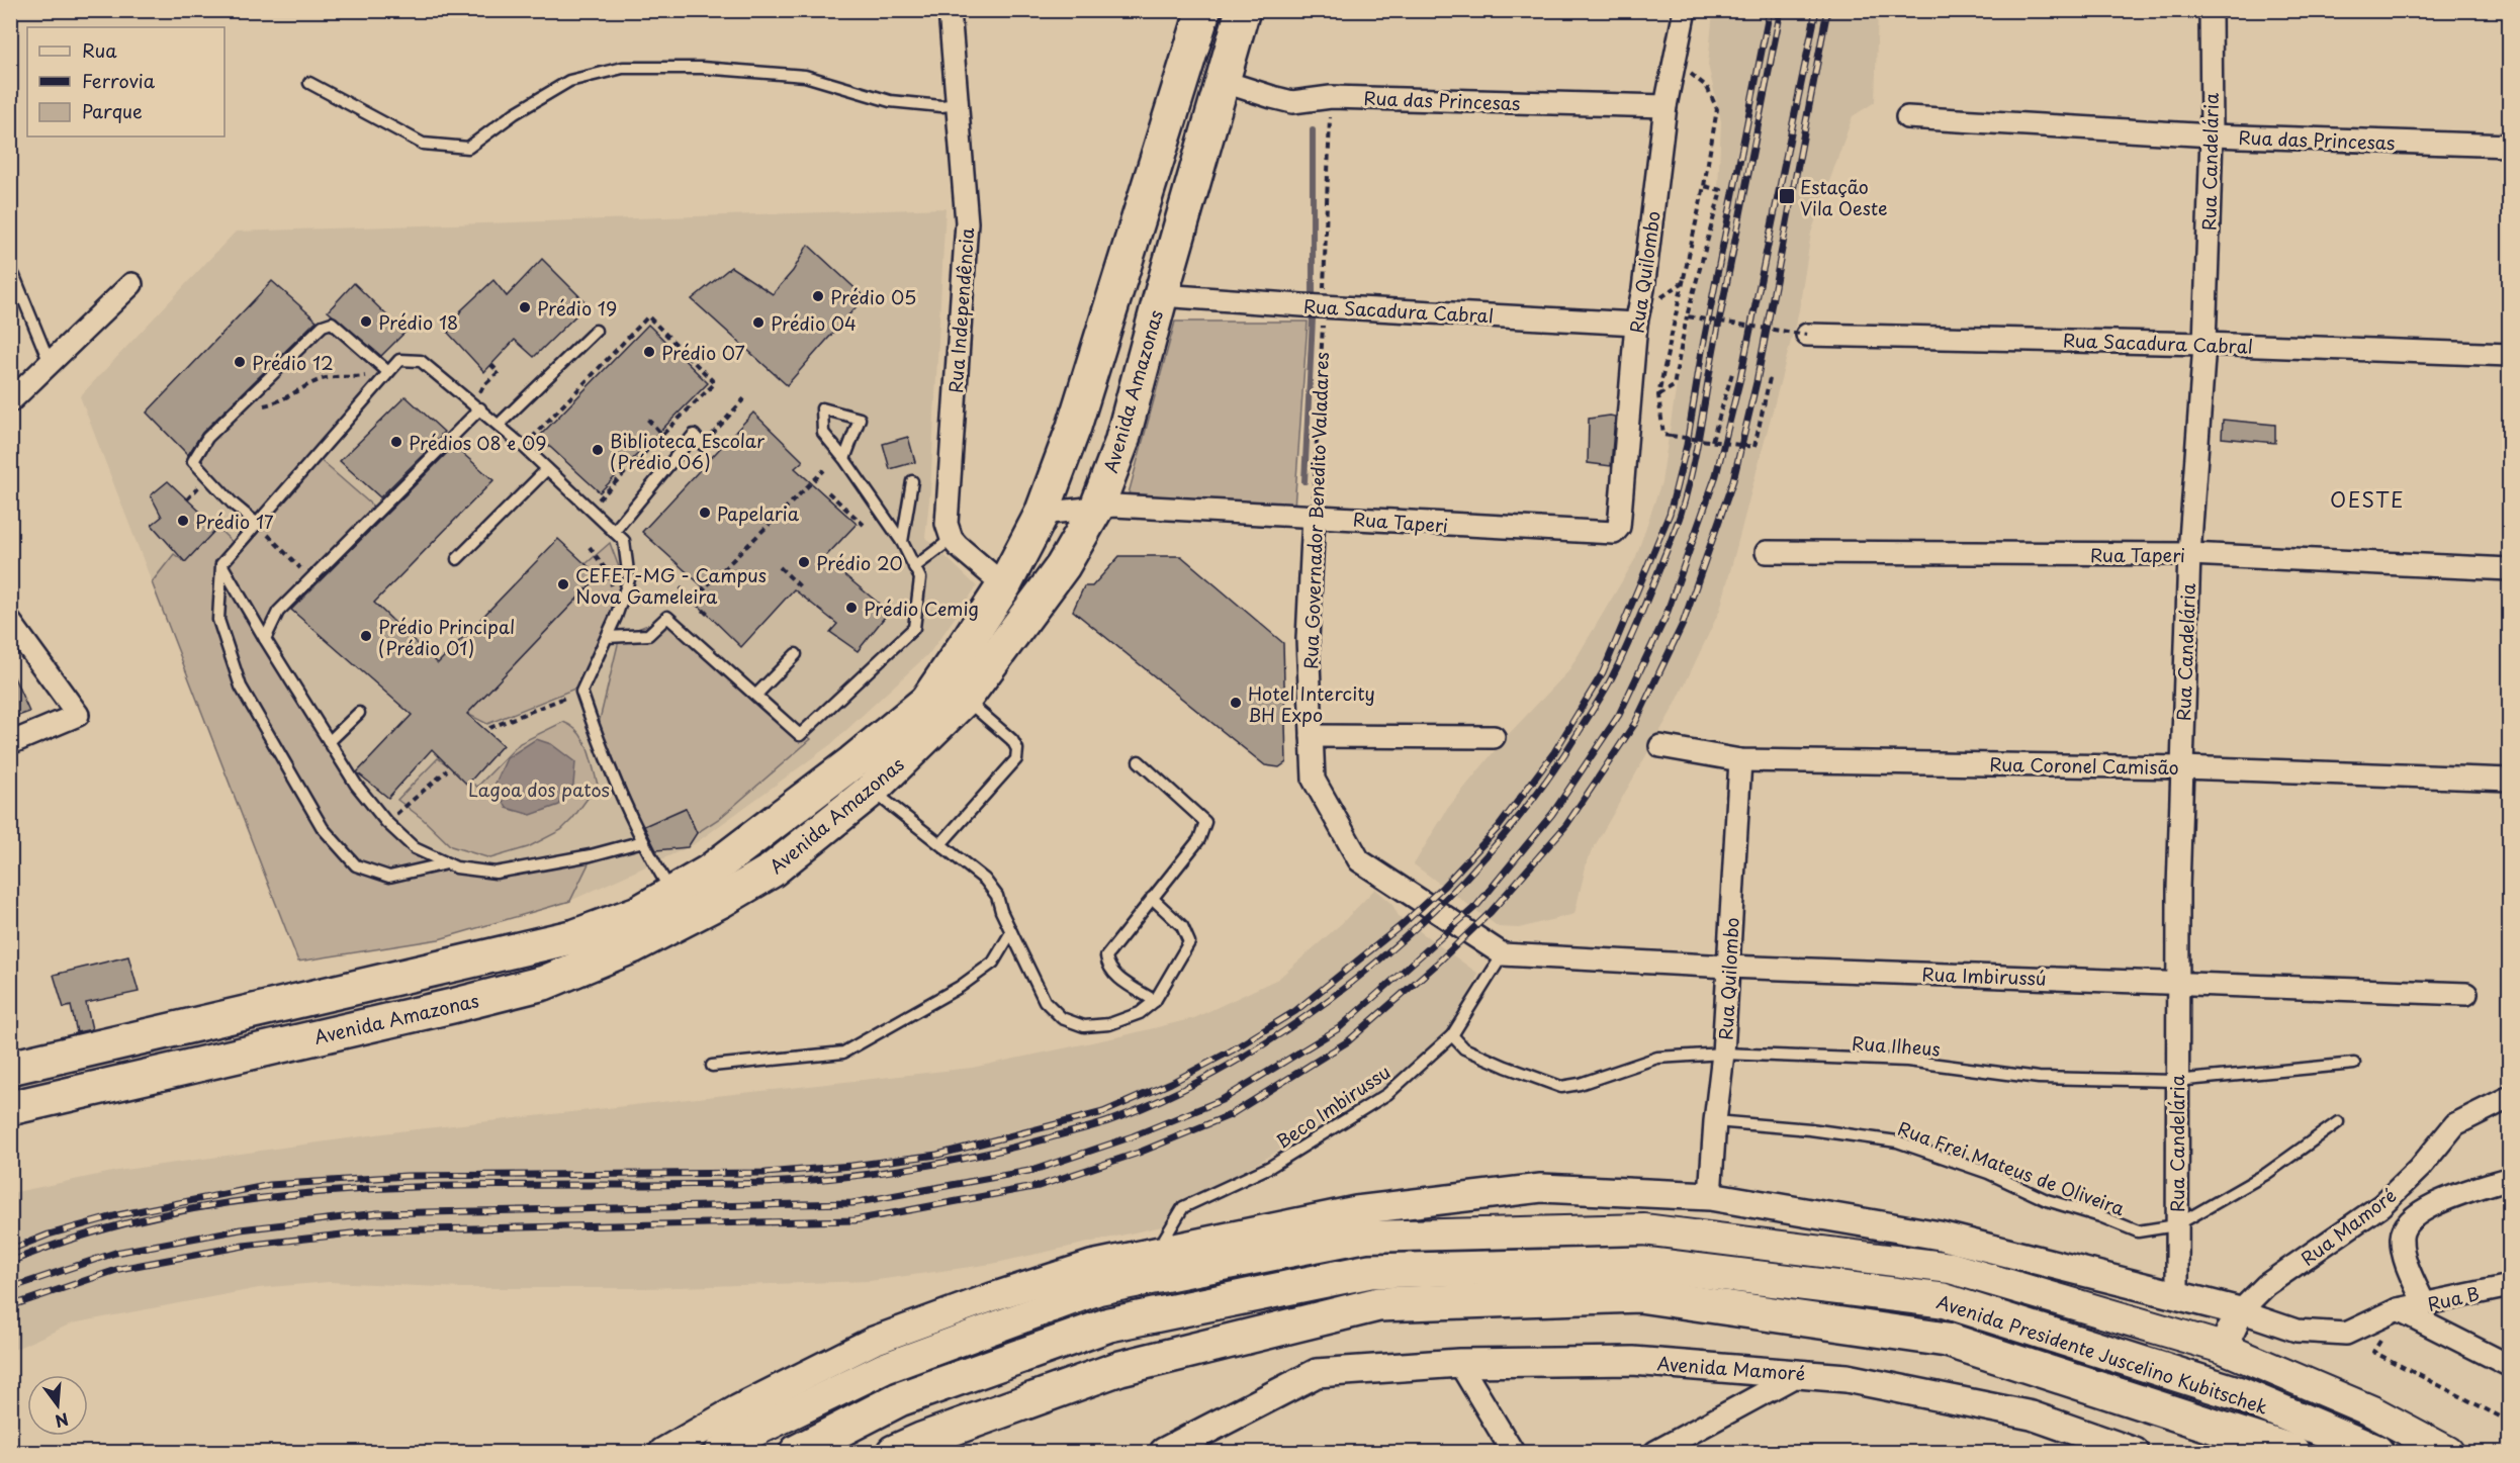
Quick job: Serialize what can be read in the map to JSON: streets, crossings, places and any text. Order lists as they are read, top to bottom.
{
  "streets": {
    "main road": ["Avenida Amazonas", "Avenida Presidente Juscelino Kubitschek"],
    "street": [
      "Rua das Princesas",
      "Rua Candelária",
      "Rua Quilombo",
      "Rua Independência",
      "Rua Sacadura Cabral",
      "Rua Governador Benedito Valadares",
      "Rua Taperi",
      "Rua Coronel Camisão",
      "Rua Imbirussú",
      "Rua Mamoré",
      "Rua B",
      "Avenida Mamoré"
    ],
    "lane": ["Rua Ilheus", "Beco Imbirussu", "Rua Frei Mateus de Oliveira"]
  },
  "crossings": [
    ["Rua das Princesas", "Rua Candelária"],
    ["Rua das Princesas", "Rua Quilombo"],
    ["Rua das Princesas", "Avenida Amazonas"],
    ["Rua das Princesas", "Rua Governador Benedito Valadares"],
    ["Rua Candelária", "Rua Sacadura Cabral"],
    ["Rua Candelária", "Rua Taperi"],
    ["Rua Candelária", "Rua Coronel Camisão"],
    ["Rua Candelária", "Rua Imbirussú"],
    ["Rua Candelária", "Rua Ilheus"],
    ["Rua Candelária", "Rua Frei Mateus de Oliveira"],
    ["Rua Quilombo", "Rua Sacadura Cabral"],
    ["Rua Quilombo", "Rua Taperi"],
    ["Rua Quilombo", "Rua Coronel Camisão"],
    ["Rua Quilombo", "Rua Imbirussú"],
    ["Rua Quilombo", "Rua Ilheus"],
    ["Rua Quilombo", "Rua Frei Mateus de Oliveira"],
    ["Rua Sacadura Cabral", "Avenida Amazonas"],
    ["Rua Sacadura Cabral", "Rua Governador Benedito Valadares"],
    ["Avenida Amazonas", "Rua Taperi"],
    ["Rua Governador Benedito Valadares", "Rua Taperi"],
    ["Rua Governador Benedito Valadares", "Rua Imbirussú"],
    ["Rua Governador Benedito Valadares", "Beco Imbirussu"],
    ["Rua Imbirussú", "Beco Imbirussu"],
    ["Rua Ilheus", "Beco Imbirussu"],
    ["Rua Mamoré", "Rua B"]
  ],
  "districts": ["OESTE"],
  "parks": ["Lagoa dos patos"],
  "places": {
    "transit": ["Estação Vila Oeste"],
    "other": [
      "Prédio 05",
      "Prédio 19",
      "Prédio 18",
      "Prédio 04",
      "Prédio 07",
      "Prédio 12",
      "Prédios 08 e 09",
      "Biblioteca Escolar (Prédio 06)",
      "Papelaria",
      "Prédio 17",
      "Prédio 20",
      "CEFET-MG - Campus Nova Gameleira",
      "Prédio Cemig",
      "Prédio Principal (Prédio 01)",
      "Hotel Intercity BH Expo"
    ]
  },
  "legend": ["Rua", "Ferrovia", "Parque"],
  "north": "bottom"
}
